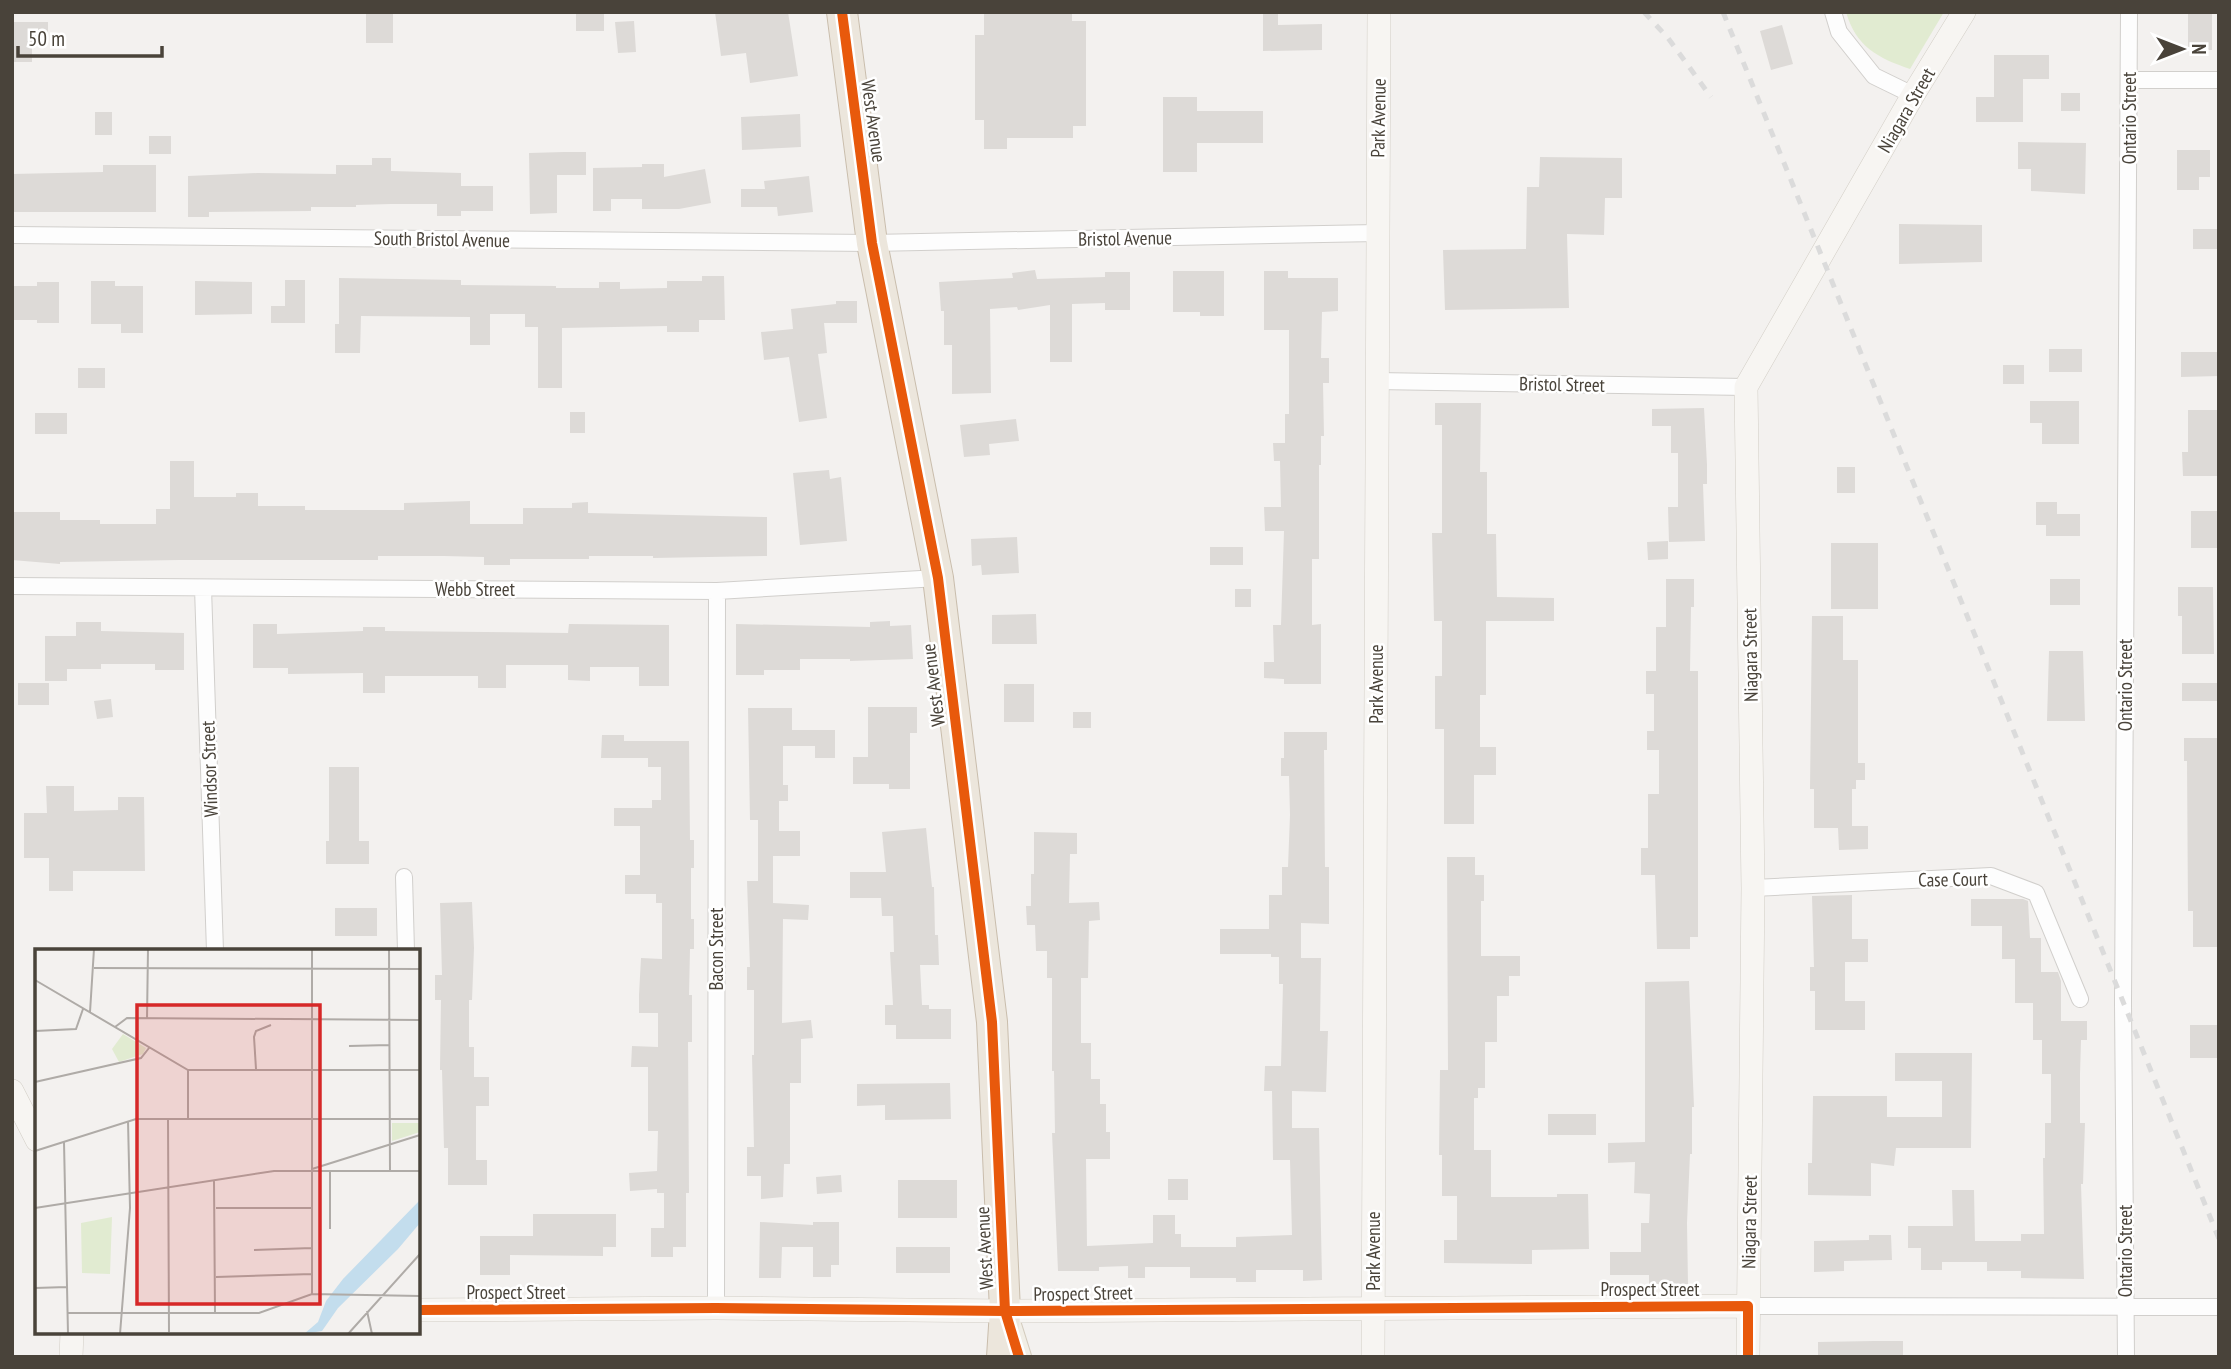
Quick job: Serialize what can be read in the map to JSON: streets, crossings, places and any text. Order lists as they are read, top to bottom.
{
  "streets": {
    "highway": ["West Avenue"],
    "street": [
      "Niagara Street",
      "Park Avenue",
      "Ontario Street",
      "Bristol Avenue",
      "South Bristol Avenue",
      "Bristol Street",
      "Webb Street",
      "Windsor Street",
      "Case Court",
      "Bacon Street",
      "Prospect Street"
    ]
  },
  "crossings": [
    ["Niagara Street", "Bristol Street"],
    ["Niagara Street", "Case Court"],
    ["Niagara Street", "Prospect Street"],
    ["Park Avenue", "Bristol Avenue"],
    ["Park Avenue", "Bristol Street"],
    ["Park Avenue", "Prospect Street"],
    ["Ontario Street", "Prospect Street"],
    ["West Avenue", "Bristol Avenue"],
    ["West Avenue", "South Bristol Avenue"],
    ["West Avenue", "Webb Street"],
    ["West Avenue", "Prospect Street"],
    ["Bristol Avenue", "South Bristol Avenue"],
    ["Webb Street", "Windsor Street"],
    ["Webb Street", "Bacon Street"],
    ["Bacon Street", "Prospect Street"]
  ],
  "scale_bar": "50 m",
  "north": "right"
}
